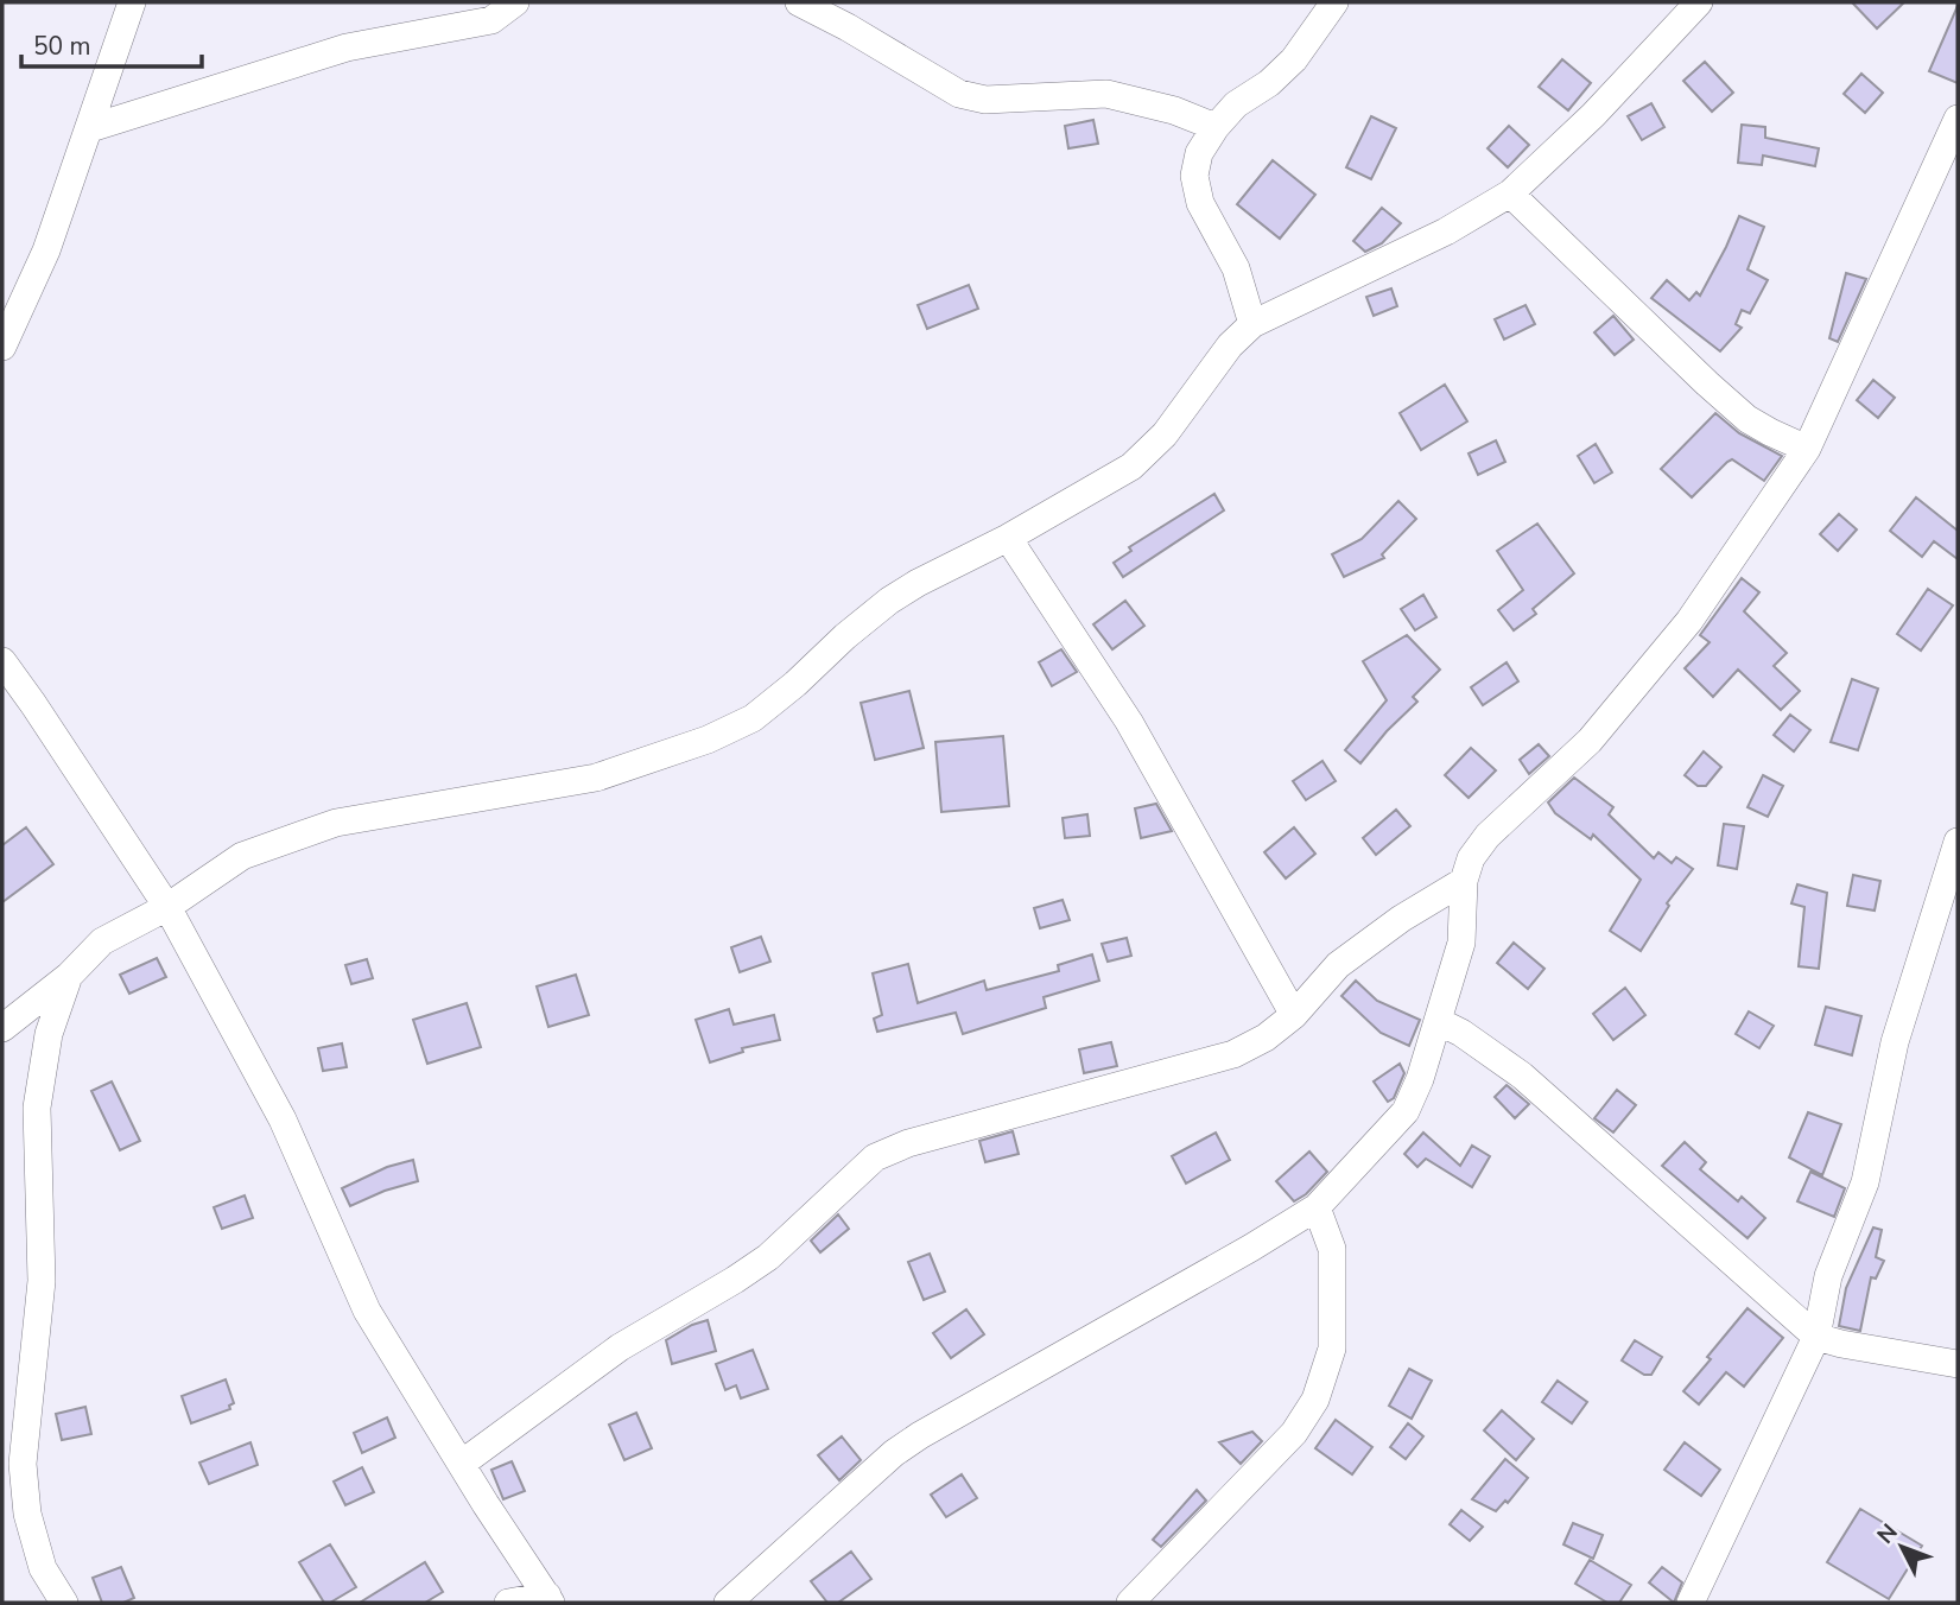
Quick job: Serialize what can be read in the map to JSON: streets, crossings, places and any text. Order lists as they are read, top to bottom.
{
  "scale_bar": "50 m",
  "north": "top left"
}
